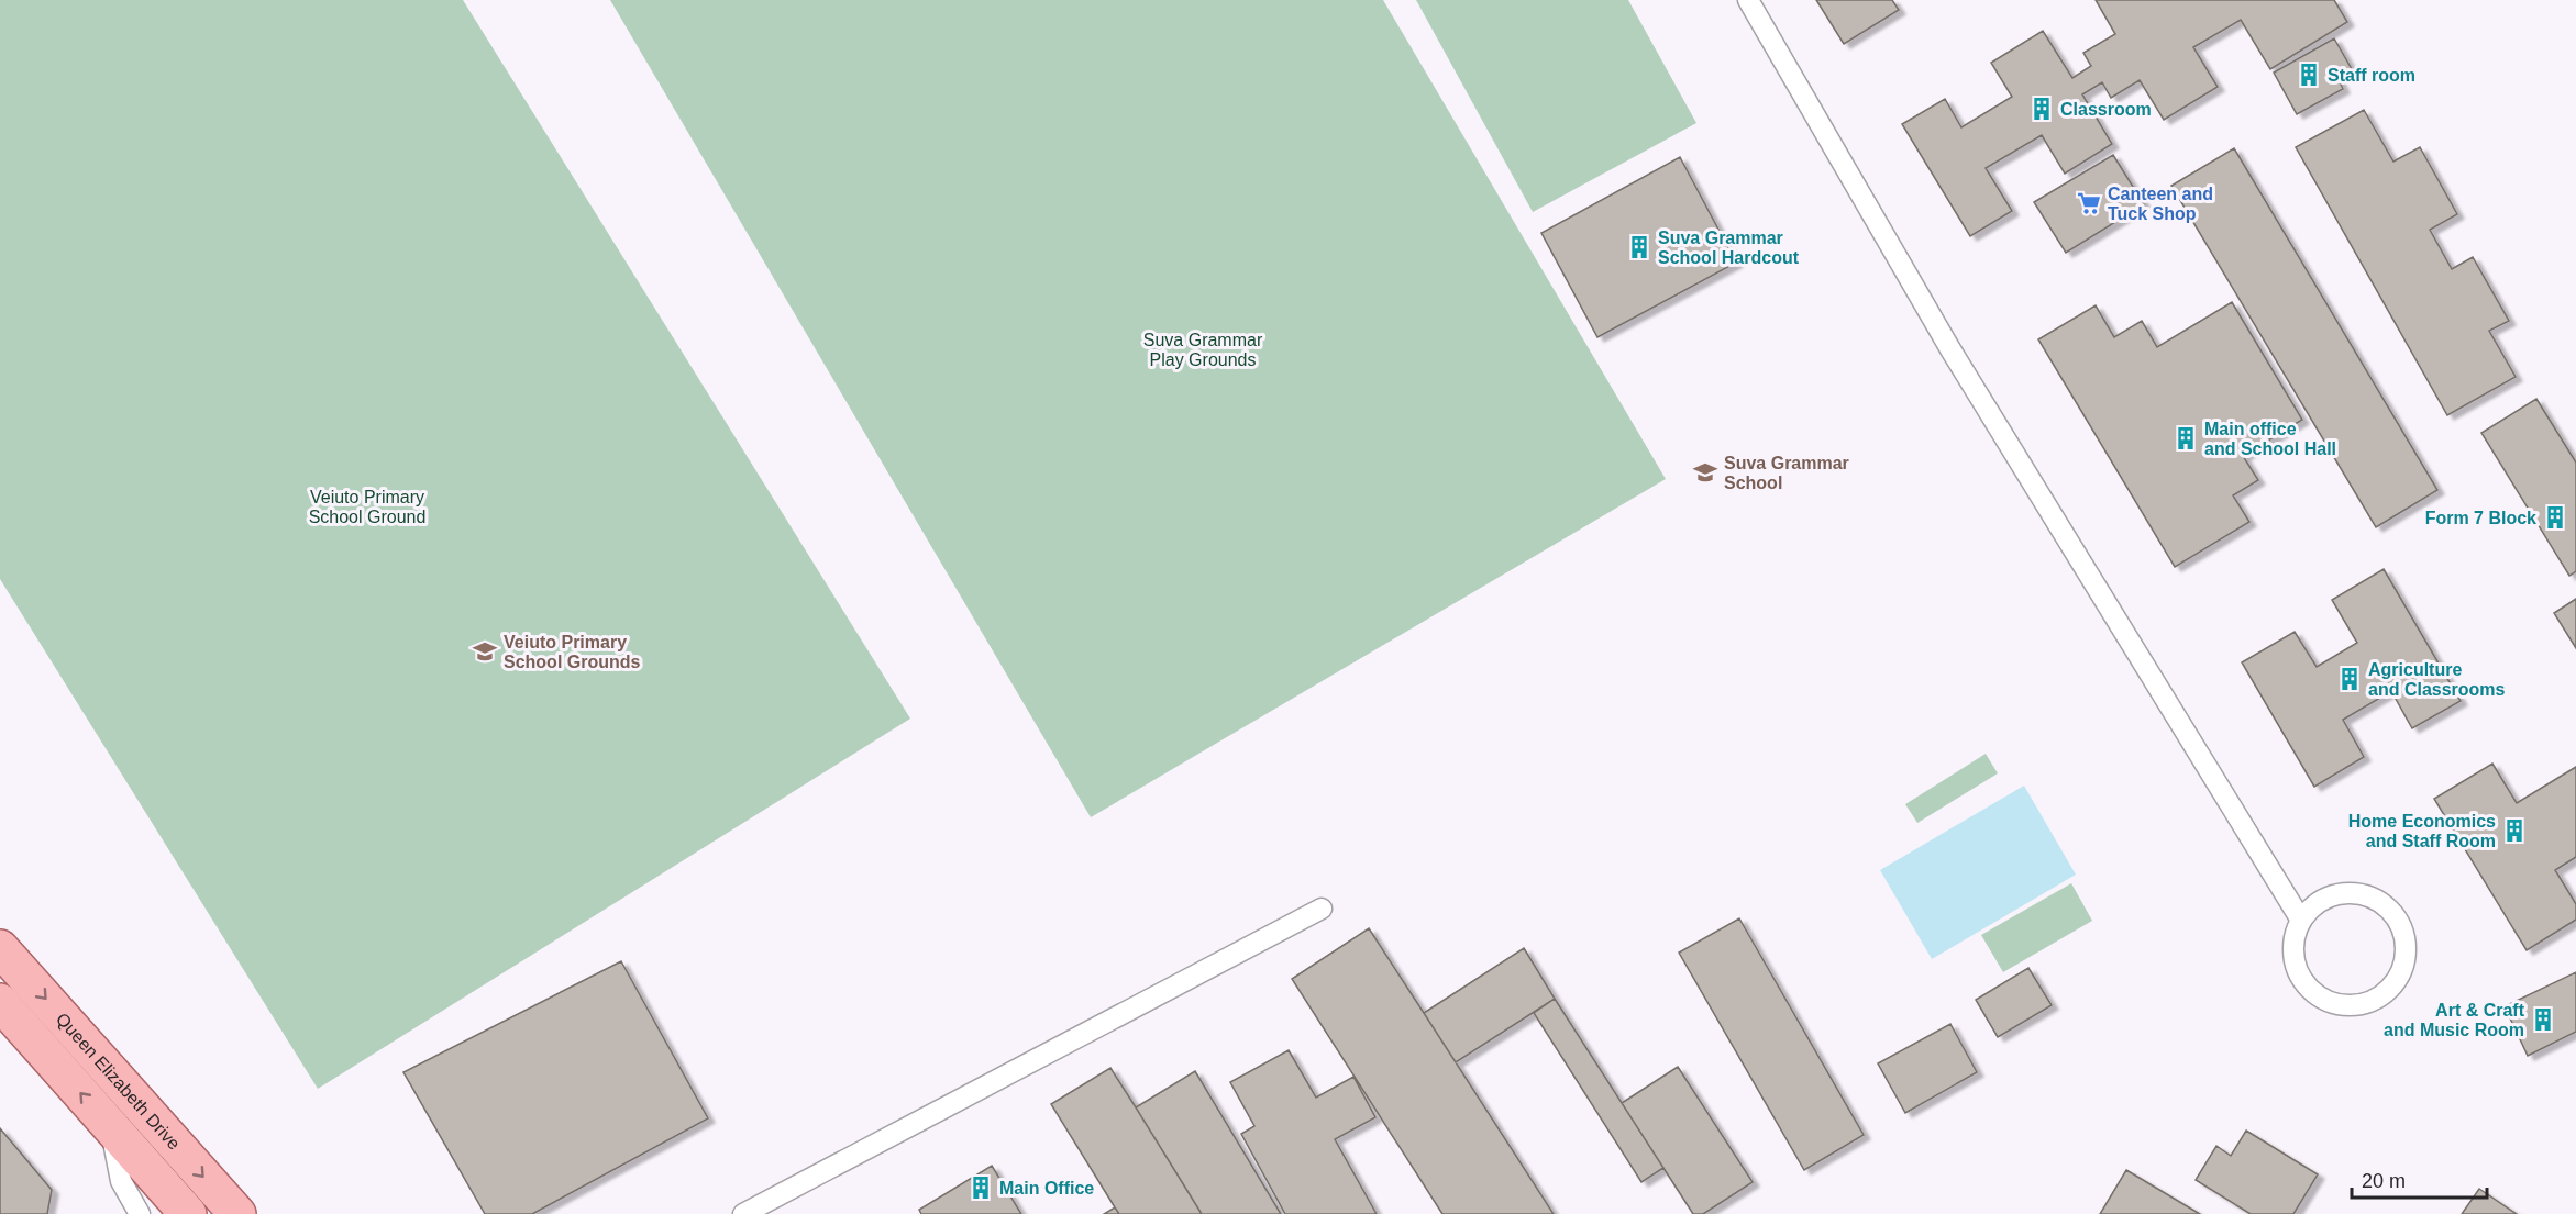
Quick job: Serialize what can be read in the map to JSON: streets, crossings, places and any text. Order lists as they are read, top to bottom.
{
  "streets": {
    "main road": ["Queen Elizabeth Drive"]
  },
  "parks": ["Suva Grammar Play Grounds", "Veiuto Primary School Ground"],
  "places": {
    "building": [
      "Staff room",
      "Classroom",
      "Suva Grammar School Hardcout",
      "Main office and School Hall",
      "Form 7 Block",
      "Agriculture and Classrooms",
      "Home Economics and Staff Room",
      "Art & Craft and Music Room",
      "Main Office"
    ],
    "supermarket": ["Canteen and Tuck Shop"],
    "school or university": ["Suva Grammar School", "Veiuto Primary School Grounds"]
  },
  "scale_bar": "20 m"
}
